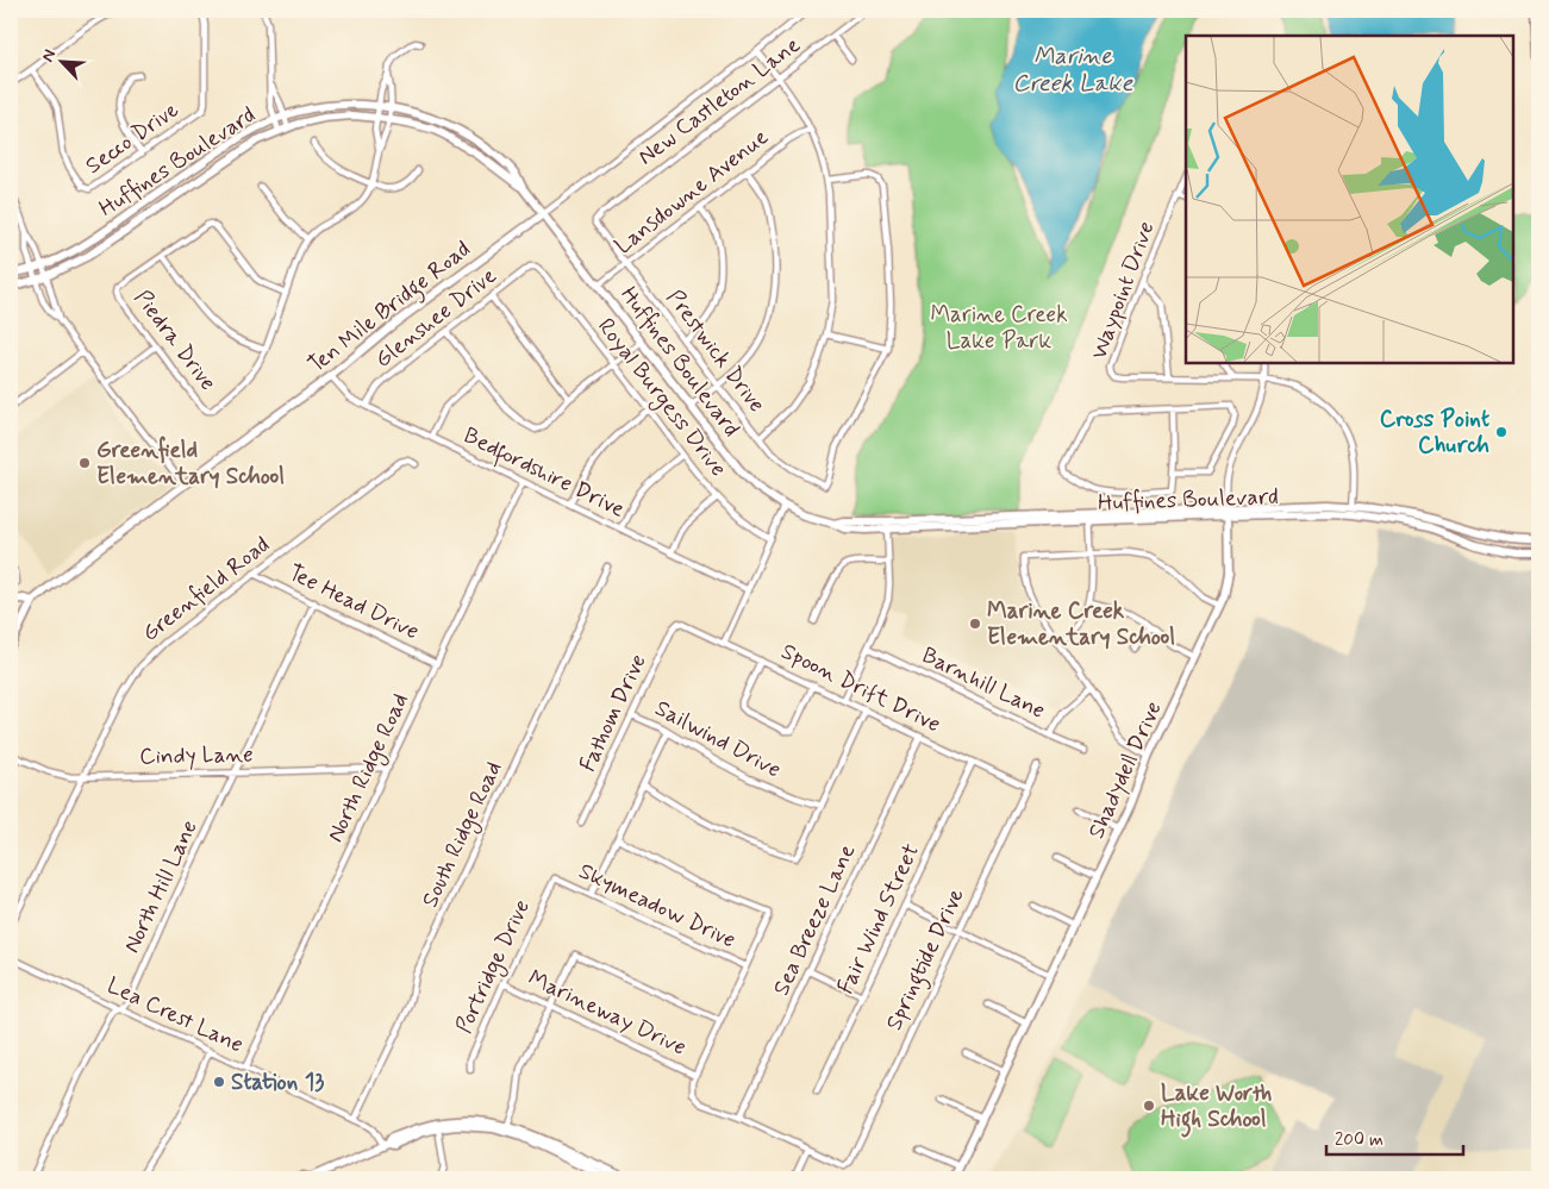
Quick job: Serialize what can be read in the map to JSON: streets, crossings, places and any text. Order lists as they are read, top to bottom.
{
  "streets": {
    "main road": ["Huffines Boulevard", "Ten Mile Bridge Road", "Shadydell Drive"],
    "street": [
      "New Castleton Lane",
      "Secco Drive",
      "Lansdowne Avenue",
      "Waypoint Drive",
      "Glenshee Drive",
      "Piedra Drive",
      "Prestwick Drive",
      "Royal Burgess Drive",
      "Bedfordshire Drive",
      "Greenfield Road",
      "Tee Head Drive",
      "Barnhill Lane",
      "Spoon Drift Drive",
      "Fathom Drive",
      "Sailwind Drive",
      "Cindy Lane",
      "North Ridge Road",
      "South Ridge Road",
      "North Hill Lane",
      "Skymeadow Drive",
      "Fair Wind Street",
      "Sea Breeze Lane",
      "Springtide Drive",
      "Portridge Drive",
      "Marineway Drive",
      "Lea Crest Lane"
    ]
  },
  "crossings": [
    ["New Castleton Lane", "Prestwick Drive"],
    ["Huffines Boulevard", "Lansdowne Avenue"],
    ["Huffines Boulevard", "Waypoint Drive"],
    ["Huffines Boulevard", "Ten Mile Bridge Road"],
    ["Huffines Boulevard", "Shadydell Drive"],
    ["Lansdowne Avenue", "Prestwick Drive"],
    ["Waypoint Drive", "Shadydell Drive"],
    ["Ten Mile Bridge Road", "Bedfordshire Drive"],
    ["Glenshee Drive", "Royal Burgess Drive"],
    ["Glenshee Drive", "Bedfordshire Drive"],
    ["Bedfordshire Drive", "North Ridge Road"],
    ["Greenfield Road", "Tee Head Drive"],
    ["Greenfield Road", "Cindy Lane"],
    ["Tee Head Drive", "North Ridge Road"],
    ["Tee Head Drive", "North Hill Lane"],
    ["Spoon Drift Drive", "Fathom Drive"],
    ["Spoon Drift Drive", "Fair Wind Street"],
    ["Spoon Drift Drive", "Sea Breeze Lane"],
    ["Spoon Drift Drive", "Springtide Drive"],
    ["Fathom Drive", "Sailwind Drive"],
    ["Cindy Lane", "North Ridge Road"],
    ["Cindy Lane", "North Hill Lane"],
    ["North Ridge Road", "Lea Crest Lane"],
    ["South Ridge Road", "Lea Crest Lane"],
    ["North Hill Lane", "Lea Crest Lane"],
    ["Skymeadow Drive", "Portridge Drive"],
    ["Portridge Drive", "Marineway Drive"]
  ],
  "water": ["Marine Creek Lake"],
  "parks": ["Marine Creek Lake Park"],
  "places": [
    "Cross Point Church",
    "Greenfield Elementary School",
    "Marine Creek Elementary School",
    "Station 13",
    "Lake Worth High School"
  ],
  "scale_bar": "200 m",
  "north": "top left"
}
